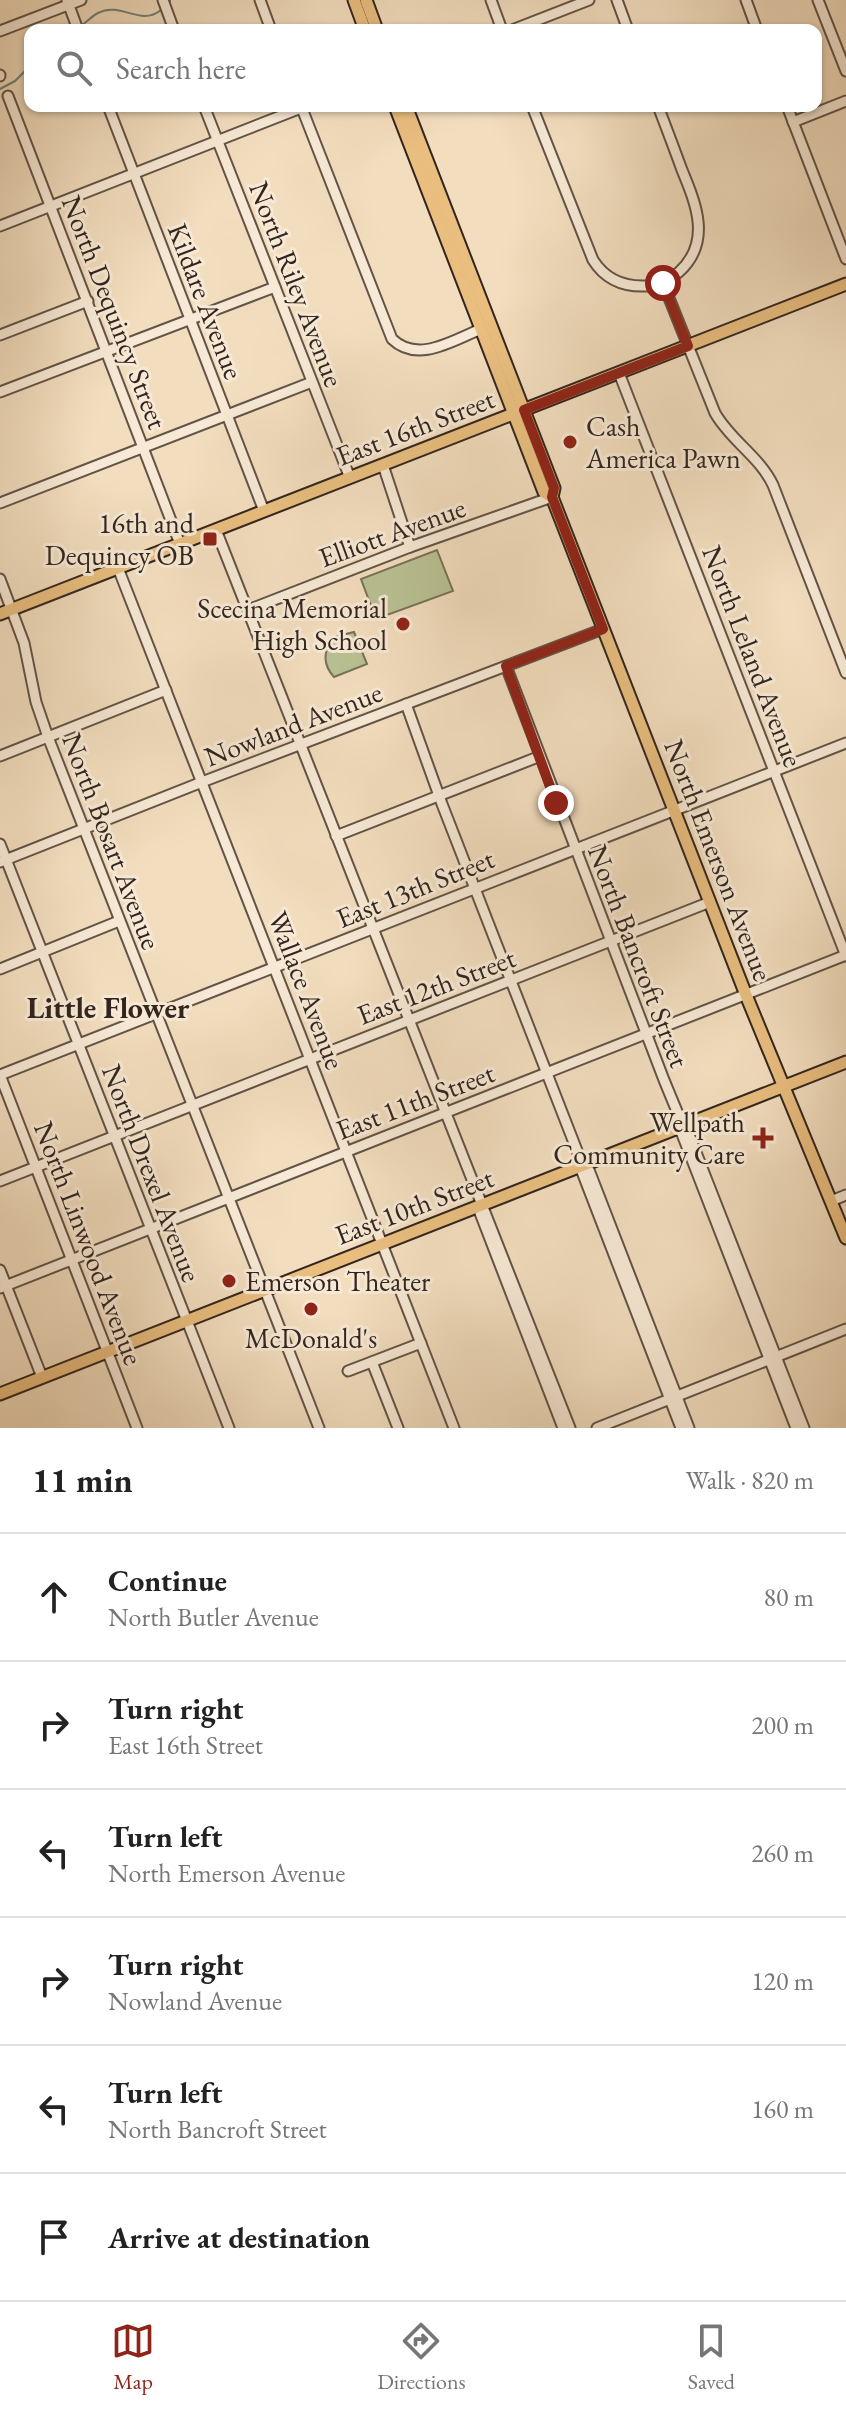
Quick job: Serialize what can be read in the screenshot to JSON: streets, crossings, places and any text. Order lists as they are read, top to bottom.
{
  "streets": {
    "main road": ["East 16th Street", "North Emerson Avenue", "East 10th Street"],
    "street": [
      "North Riley Avenue",
      "Kildare Avenue",
      "North Dequincy Street",
      "Elliott Avenue",
      "North Leland Avenue",
      "Nowland Avenue",
      "North Bosart Avenue",
      "East 13th Street",
      "North Bancroft Street",
      "East 12th Street",
      "Wallace Avenue",
      "East 11th Street",
      "North Drexel Avenue",
      "North Linwood Avenue"
    ]
  },
  "crossings": [
    ["North Riley Avenue", "East 16th Street"],
    ["Kildare Avenue", "East 16th Street"],
    ["North Dequincy Street", "East 16th Street"],
    ["East 16th Street", "North Leland Avenue"],
    ["East 16th Street", "North Bosart Avenue"],
    ["East 16th Street", "North Emerson Avenue"],
    ["East 16th Street", "Wallace Avenue"],
    ["Elliott Avenue", "North Emerson Avenue"],
    ["North Leland Avenue", "East 13th Street"],
    ["North Leland Avenue", "East 11th Street"],
    ["Nowland Avenue", "North Bosart Avenue"],
    ["Nowland Avenue", "North Emerson Avenue"],
    ["Nowland Avenue", "North Bancroft Street"],
    ["Nowland Avenue", "Wallace Avenue"],
    ["Nowland Avenue", "North Drexel Avenue"],
    ["North Bosart Avenue", "East 13th Street"],
    ["North Bosart Avenue", "East 12th Street"],
    ["North Bosart Avenue", "East 11th Street"],
    ["North Bosart Avenue", "East 10th Street"],
    ["North Emerson Avenue", "East 13th Street"],
    ["North Emerson Avenue", "East 12th Street"],
    ["North Emerson Avenue", "East 11th Street"],
    ["North Emerson Avenue", "East 10th Street"],
    ["East 13th Street", "North Bancroft Street"],
    ["East 13th Street", "Wallace Avenue"],
    ["East 13th Street", "North Drexel Avenue"],
    ["East 13th Street", "North Linwood Avenue"],
    ["North Bancroft Street", "East 12th Street"],
    ["North Bancroft Street", "East 11th Street"],
    ["North Bancroft Street", "East 10th Street"],
    ["East 12th Street", "Wallace Avenue"],
    ["East 12th Street", "North Drexel Avenue"],
    ["East 12th Street", "North Linwood Avenue"],
    ["Wallace Avenue", "East 11th Street"],
    ["Wallace Avenue", "East 10th Street"],
    ["East 11th Street", "North Drexel Avenue"],
    ["East 11th Street", "North Linwood Avenue"],
    ["North Drexel Avenue", "East 10th Street"],
    ["East 10th Street", "North Linwood Avenue"]
  ],
  "districts": ["Little Flower"],
  "places": {
    "other": [
      "Cash America Pawn",
      "Scecina Memorial High School",
      "Emerson Theater",
      "McDonald's"
    ],
    "transit": ["16th and Dequincy OB"],
    "health": ["Wellpath Community Care"]
  },
  "page": {
    "search": "Search here",
    "heading": ["11 min", "Walk · 820 m"],
    "list": [
      ["Continue", "North Butler Avenue", "80 m"],
      ["Turn right", "East 16th Street", "200 m"],
      ["Turn left", "North Emerson Avenue", "260 m"],
      ["Turn right", "Nowland Avenue", "120 m"],
      ["Turn left", "North Bancroft Street", "160 m"],
      "Arrive at destination"
    ],
    "nav": ["Map", "Directions", "Saved"]
  }
}
